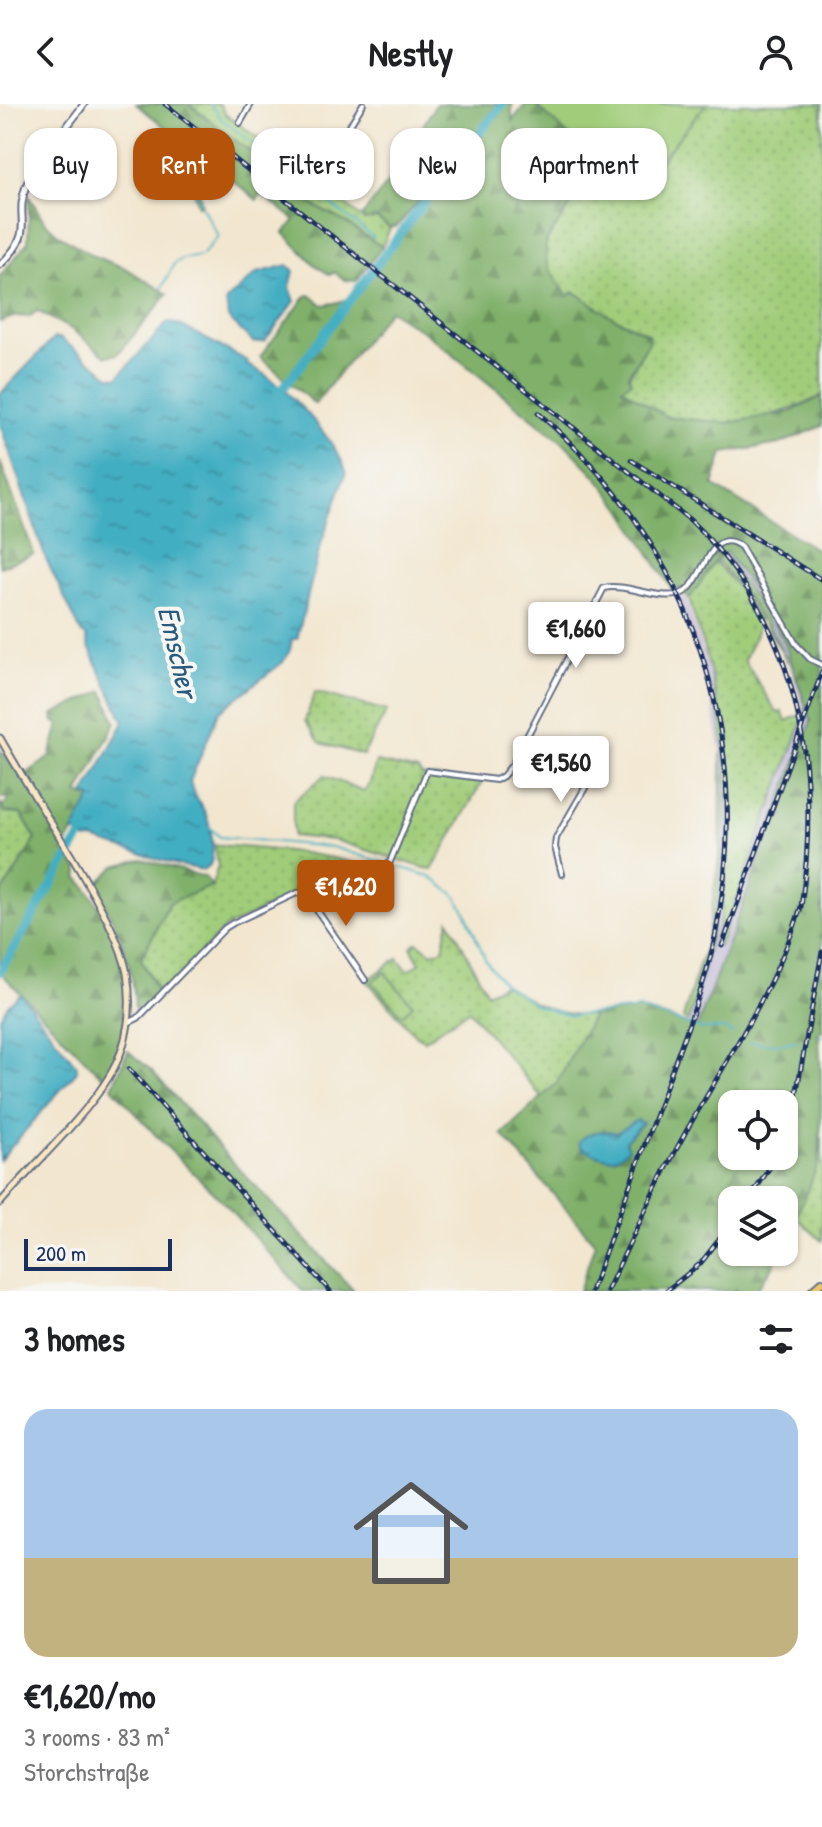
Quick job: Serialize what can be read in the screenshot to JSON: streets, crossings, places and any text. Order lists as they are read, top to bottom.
{
  "water": ["Emscher"],
  "scale_bar": "200 m",
  "page": {
    "header": "Nestly",
    "chip": [
      "Buy",
      "Rent",
      "Filters",
      "New",
      "Apartment"
    ],
    "price": ["€1,660", "€1,560", "€1,620"],
    "scale": "200 m",
    "heading": "3 homes",
    "list": [
      {
        "name": "€1,620/mo",
        "note": "3 rooms · 83 m² · Storchstraße"
      }
    ]
  }
}
